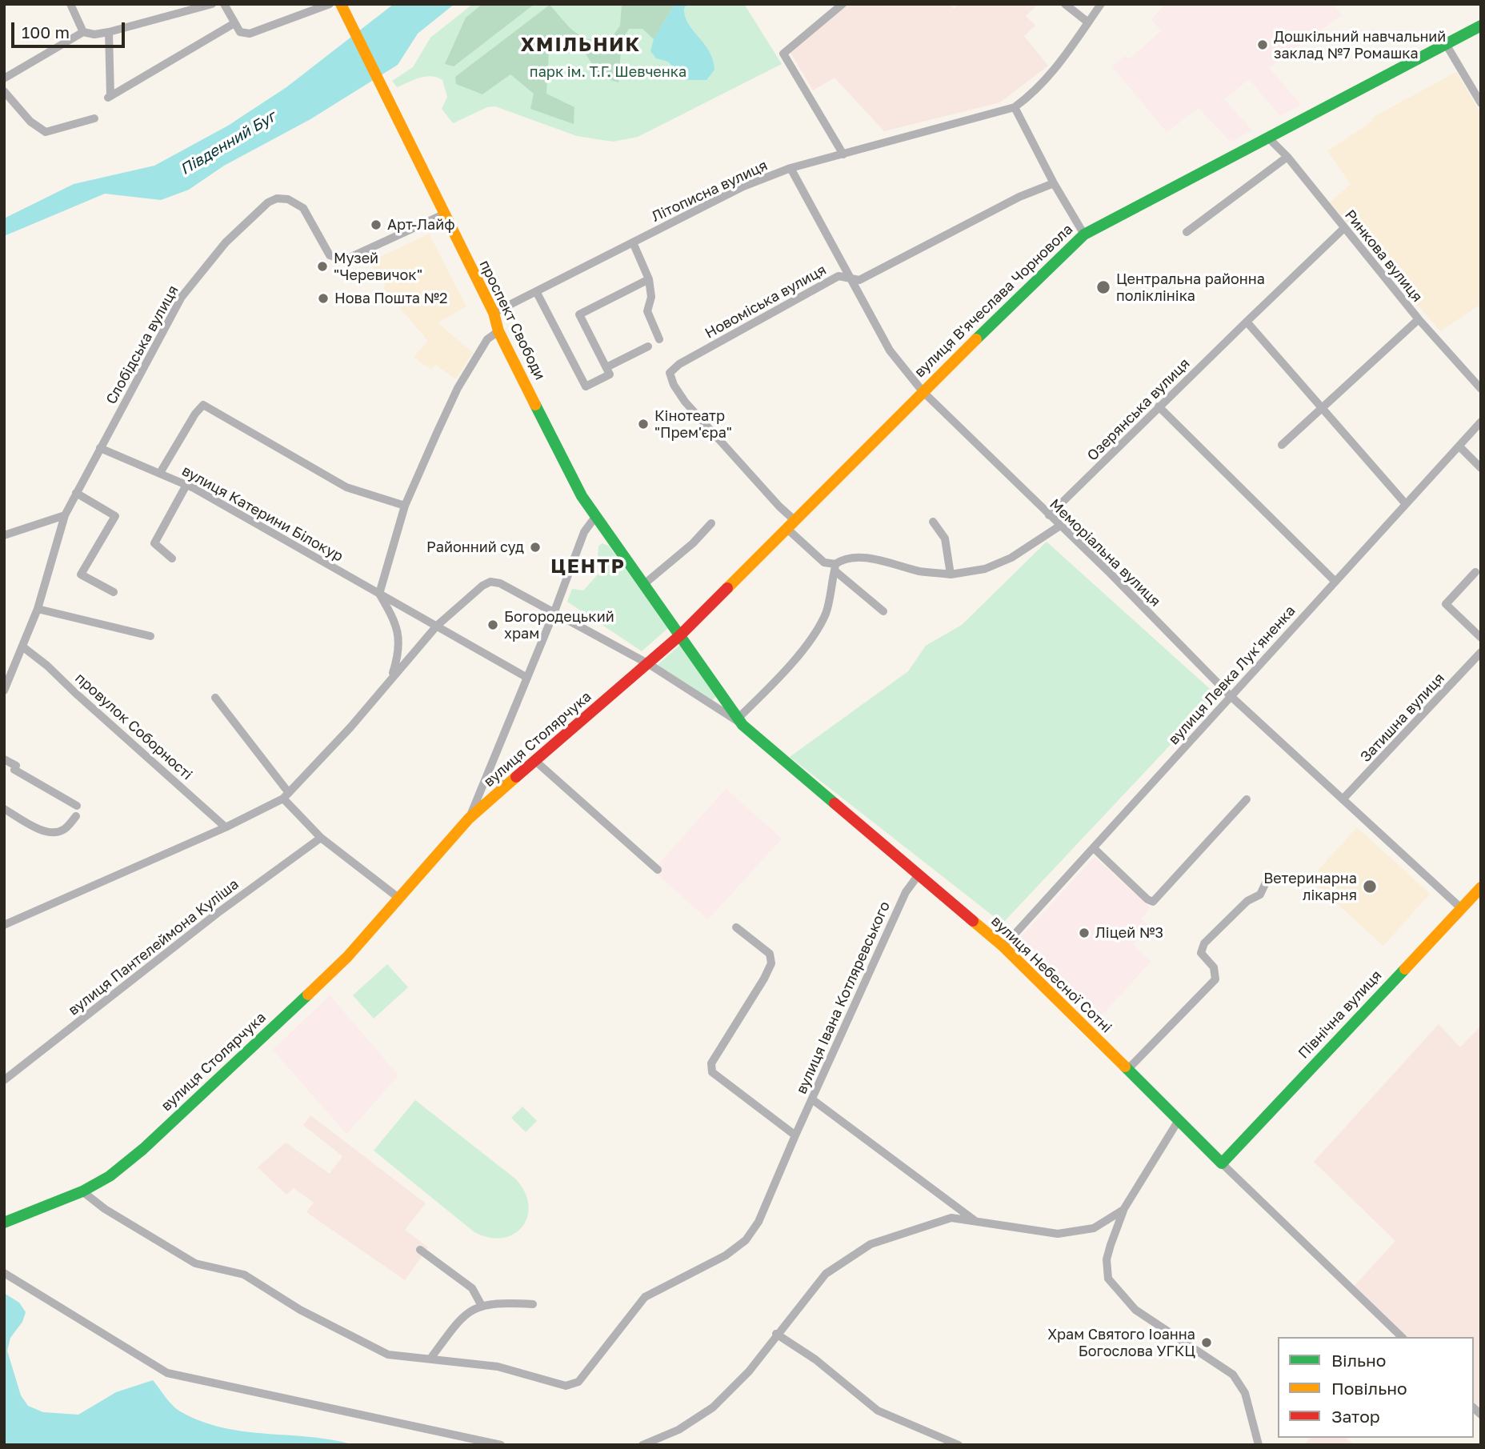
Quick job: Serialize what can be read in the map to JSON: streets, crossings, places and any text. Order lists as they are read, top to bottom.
{
  "streets": {
    "street": [
      "Літописна вулиця",
      "Ринкова вулиця",
      "вулиця В'ячеслава Чорновола",
      "Новоміська вулиця",
      "проспект Свободи",
      "Слобідська вулиця",
      "Озерянська вулиця",
      "вулиця Катерини Білокур",
      "Меморіальна вулиця",
      "вулиця Левка Лук'яненка",
      "Затишна вулиця",
      "провулок Соборності",
      "вулиця Столярчука",
      "вулиця Пантелеймона Куліша",
      "вулиця Небесної Сотні",
      "вулиця Івана Котляревського",
      "Північна вулиця"
    ]
  },
  "crossings": [
    ["Літописна вулиця", "проспект Свободи"],
    ["Літописна вулиця", "Меморіальна вулиця"],
    ["Ринкова вулиця", "вулиця В'ячеслава Чорновола"],
    ["Ринкова вулиця", "Озерянська вулиця"],
    ["вулиця В'ячеслава Чорновола", "Новоміська вулиця"],
    ["вулиця В'ячеслава Чорновола", "проспект Свободи"],
    ["вулиця В'ячеслава Чорновола", "Меморіальна вулиця"],
    ["вулиця В'ячеслава Чорновола", "вулиця Столярчука"],
    ["вулиця В'ячеслава Чорновола", "вулиця Небесної Сотні"],
    ["Новоміська вулиця", "Меморіальна вулиця"],
    ["проспект Свободи", "Слобідська вулиця"],
    ["проспект Свободи", "вулиця Столярчука"],
    ["проспект Свободи", "вулиця Небесної Сотні"],
    ["Слобідська вулиця", "вулиця Катерини Білокур"],
    ["Слобідська вулиця", "провулок Соборності"],
    ["Озерянська вулиця", "Меморіальна вулиця"],
    ["Меморіальна вулиця", "вулиця Левка Лук'яненка"],
    ["Меморіальна вулиця", "Затишна вулиця"],
    ["Меморіальна вулиця", "Північна вулиця"],
    ["вулиця Левка Лук'яненка", "вулиця Небесної Сотні"],
    ["вулиця Столярчука", "вулиця Небесної Сотні"],
    ["вулиця Столярчука", "вулиця Івана Котляревського"],
    ["вулиця Небесної Сотні", "вулиця Івана Котляревського"],
    ["вулиця Небесної Сотні", "Північна вулиця"]
  ],
  "districts": ["ХМІЛЬНИК", "ЦЕНТР"],
  "water": ["Південний Буг"],
  "parks": ["парк ім. Т.Г. Шевченка"],
  "places": [
    "Дошкільний навчальний заклад №7 Ромашка",
    "Арт-Лайф",
    "Музей \"Черевичок\"",
    "Центральна районна поліклініка",
    "Нова Пошта №2",
    "Кінотеатр \"Прем'єра\"",
    "Районний суд",
    "Богородецький храм",
    "Ветеринарна лікарня",
    "Ліцей №3",
    "Храм Святого Іоанна Богослова УГКЦ"
  ],
  "legend": ["Вільно", "Повільно", "Затор"],
  "scale_bar": "100 m"
}
